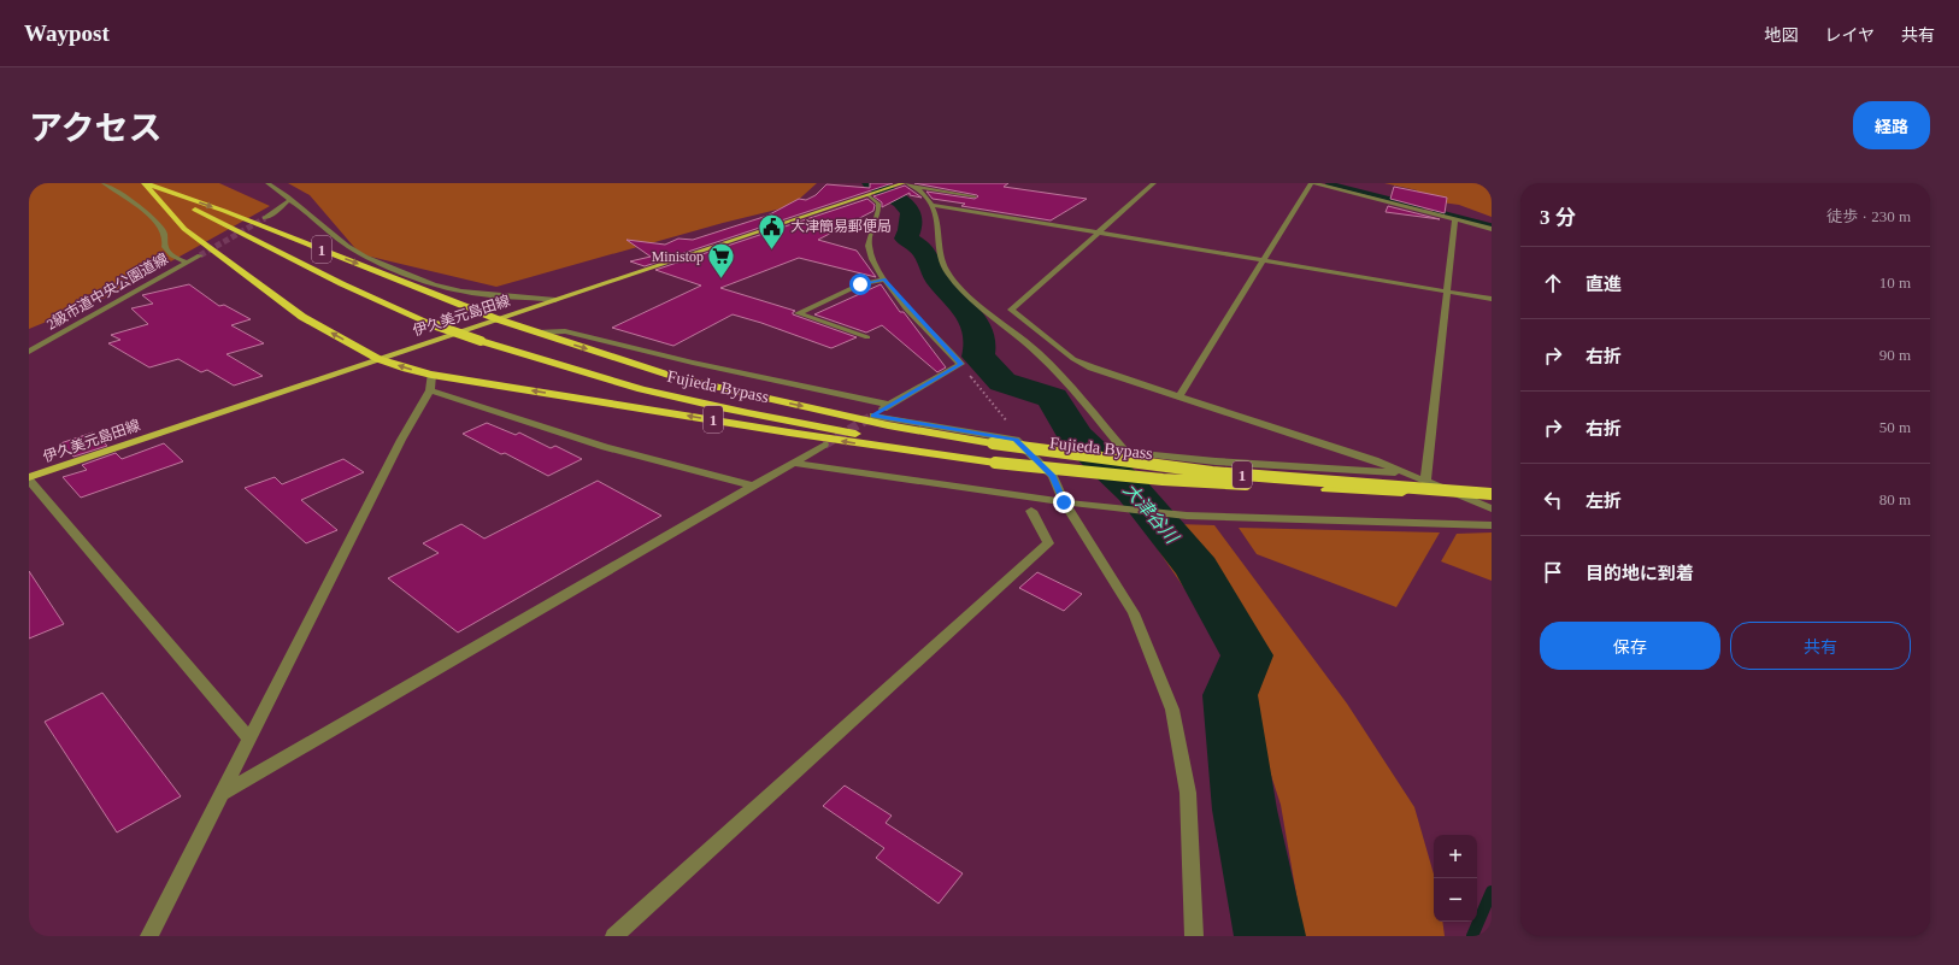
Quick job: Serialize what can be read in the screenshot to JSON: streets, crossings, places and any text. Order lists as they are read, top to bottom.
{
  "streets": {
    "highway": ["1", "Fujieda Bypass"],
    "main road": ["伊久美元島田線"],
    "street": ["2級市道中央公園道線"]
  },
  "crossings": [
    ["1", "伊久美元島田線"],
    ["1", "Fujieda Bypass"]
  ],
  "water": ["大津谷川"],
  "places": {
    "public building": ["大津簡易郵便局"],
    "supermarket": ["Ministop"]
  },
  "page": {
    "header": "Waypost",
    "nav": ["地図", "レイヤ", "共有"],
    "title": "アクセス",
    "buttons": [
      "経路",
      ["保存", "共有"]
    ],
    "heading": ["3 分", "徒歩 · 230 m"],
    "list": [
      ["直進", "10 m"],
      ["右折", "90 m"],
      ["右折", "50 m"],
      ["左折", "80 m"],
      "目的地に到着"
    ],
    "map_buttons": ["+", "−"]
  }
}
